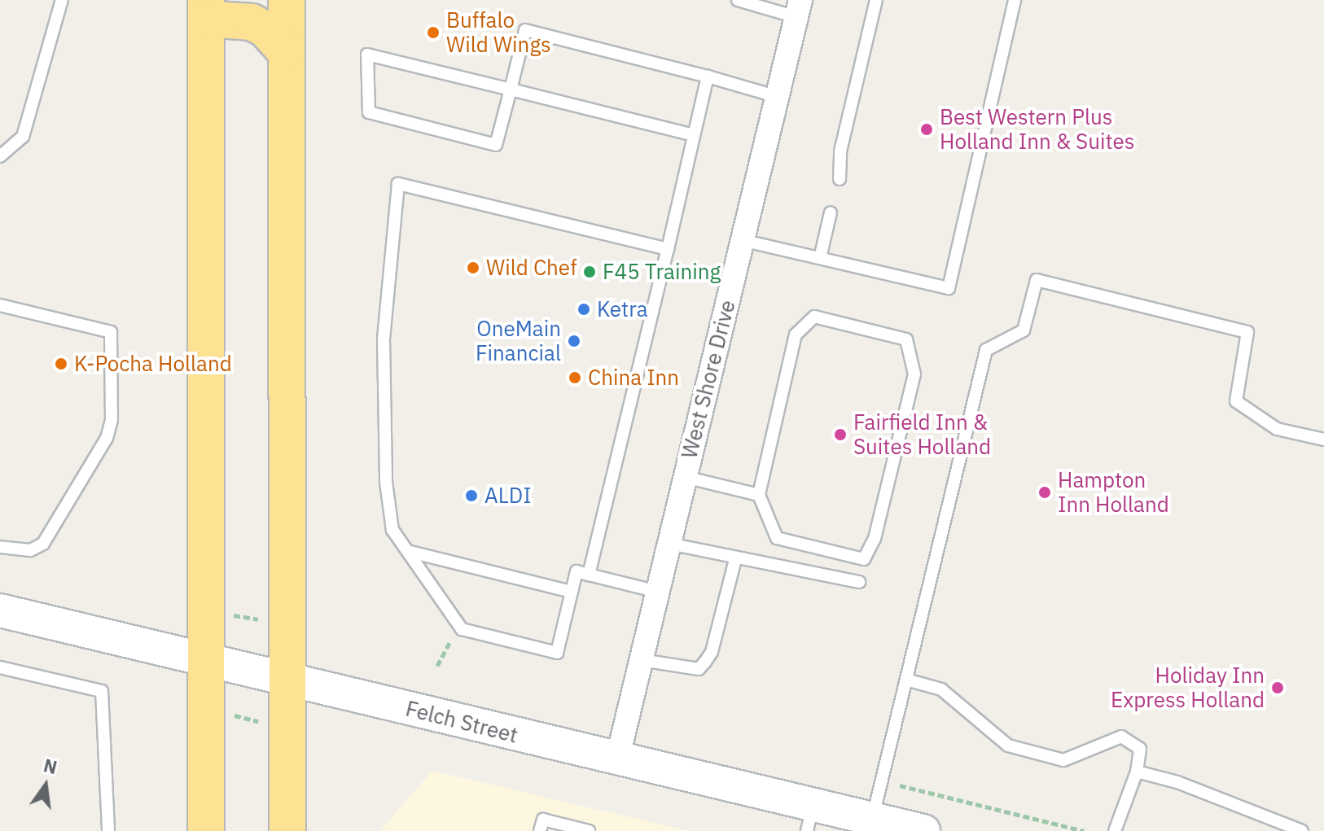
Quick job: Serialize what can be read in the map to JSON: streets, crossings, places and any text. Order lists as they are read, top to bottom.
{
  "streets": {
    "street": ["West Shore Drive", "Felch Street"]
  },
  "crossings": [
    ["West Shore Drive", "Felch Street"]
  ],
  "places": [
    "Buffalo Wild Wings",
    "Best Western Plus Holland Inn & Suites",
    "Wild Chef",
    "F45 Training",
    "Ketra",
    "OneMain Financial",
    "K-Pocha Holland",
    "China Inn",
    "Fairfield Inn & Suites Holland",
    "Hampton Inn Holland",
    "ALDI",
    "Holiday Inn Express Holland"
  ],
  "north": "top"
}
